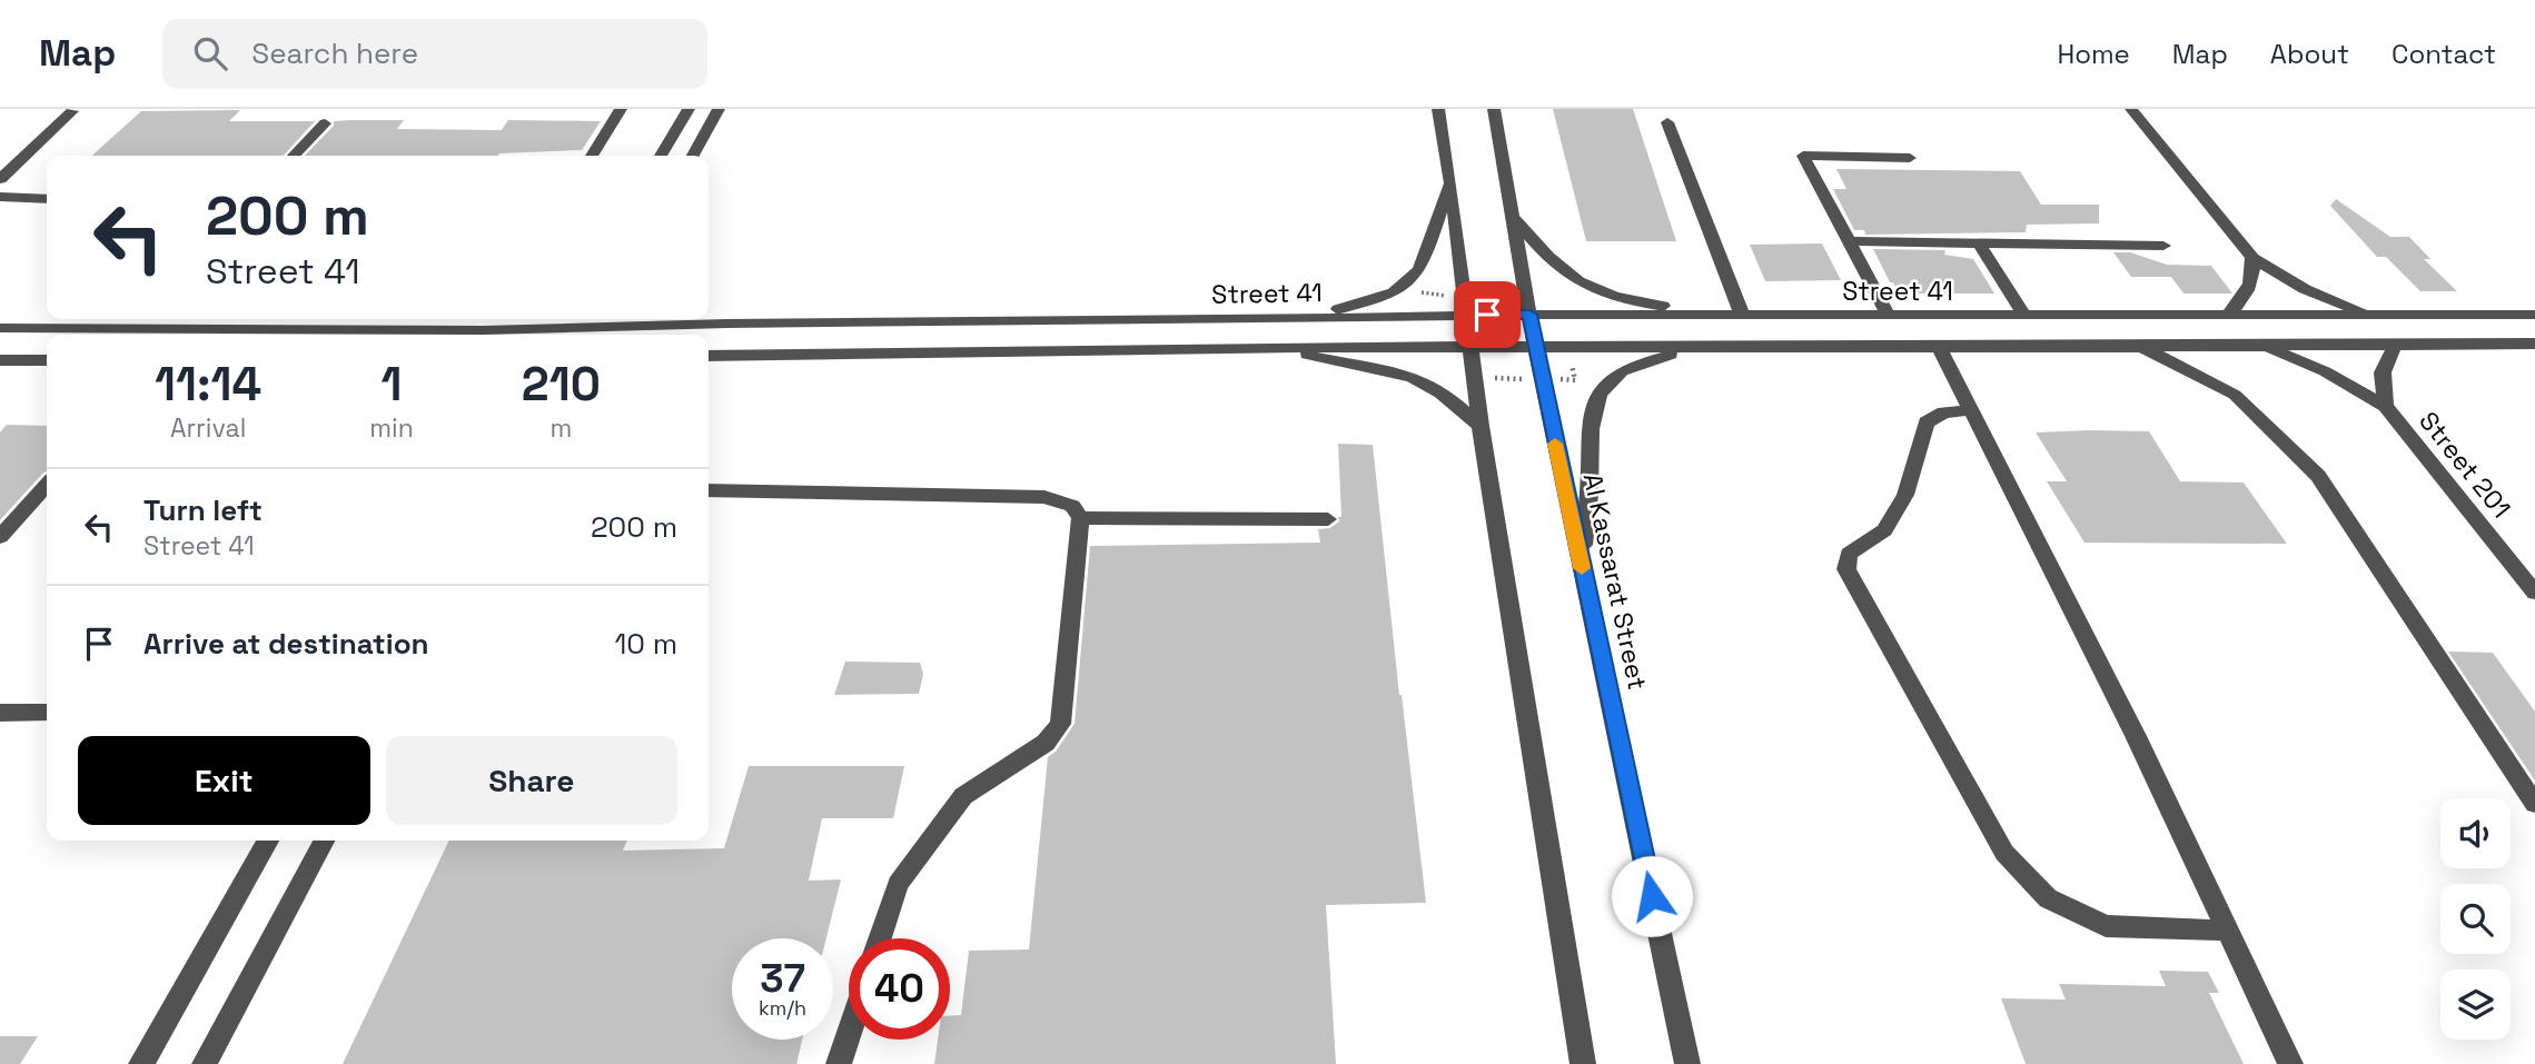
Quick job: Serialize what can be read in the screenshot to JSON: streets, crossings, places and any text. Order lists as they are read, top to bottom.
{
  "streets": {
    "street": ["Street 41", "Street 201", "Al Kassarat Street"]
  },
  "crossings": [
    ["Street 41", "Street 201"],
    ["Street 41", "Al Kassarat Street"]
  ],
  "page": {
    "header": "Map",
    "search": "Search here",
    "nav": [
      "Home",
      "Map",
      "About",
      "Contact"
    ],
    "turn": ["200 m", "Street 41"],
    "eta": [
      "11:14",
      "Arrival",
      "1",
      "min",
      "210",
      "m"
    ],
    "list": [
      {
        "name": "Turn left",
        "note": "Street 41",
        "value": "200 m"
      },
      {
        "name": "Arrive at destination",
        "value": "10 m"
      }
    ],
    "buttons": ["Exit", "Share"],
    "speed": "37 km/h",
    "limit": "40"
  }
}
